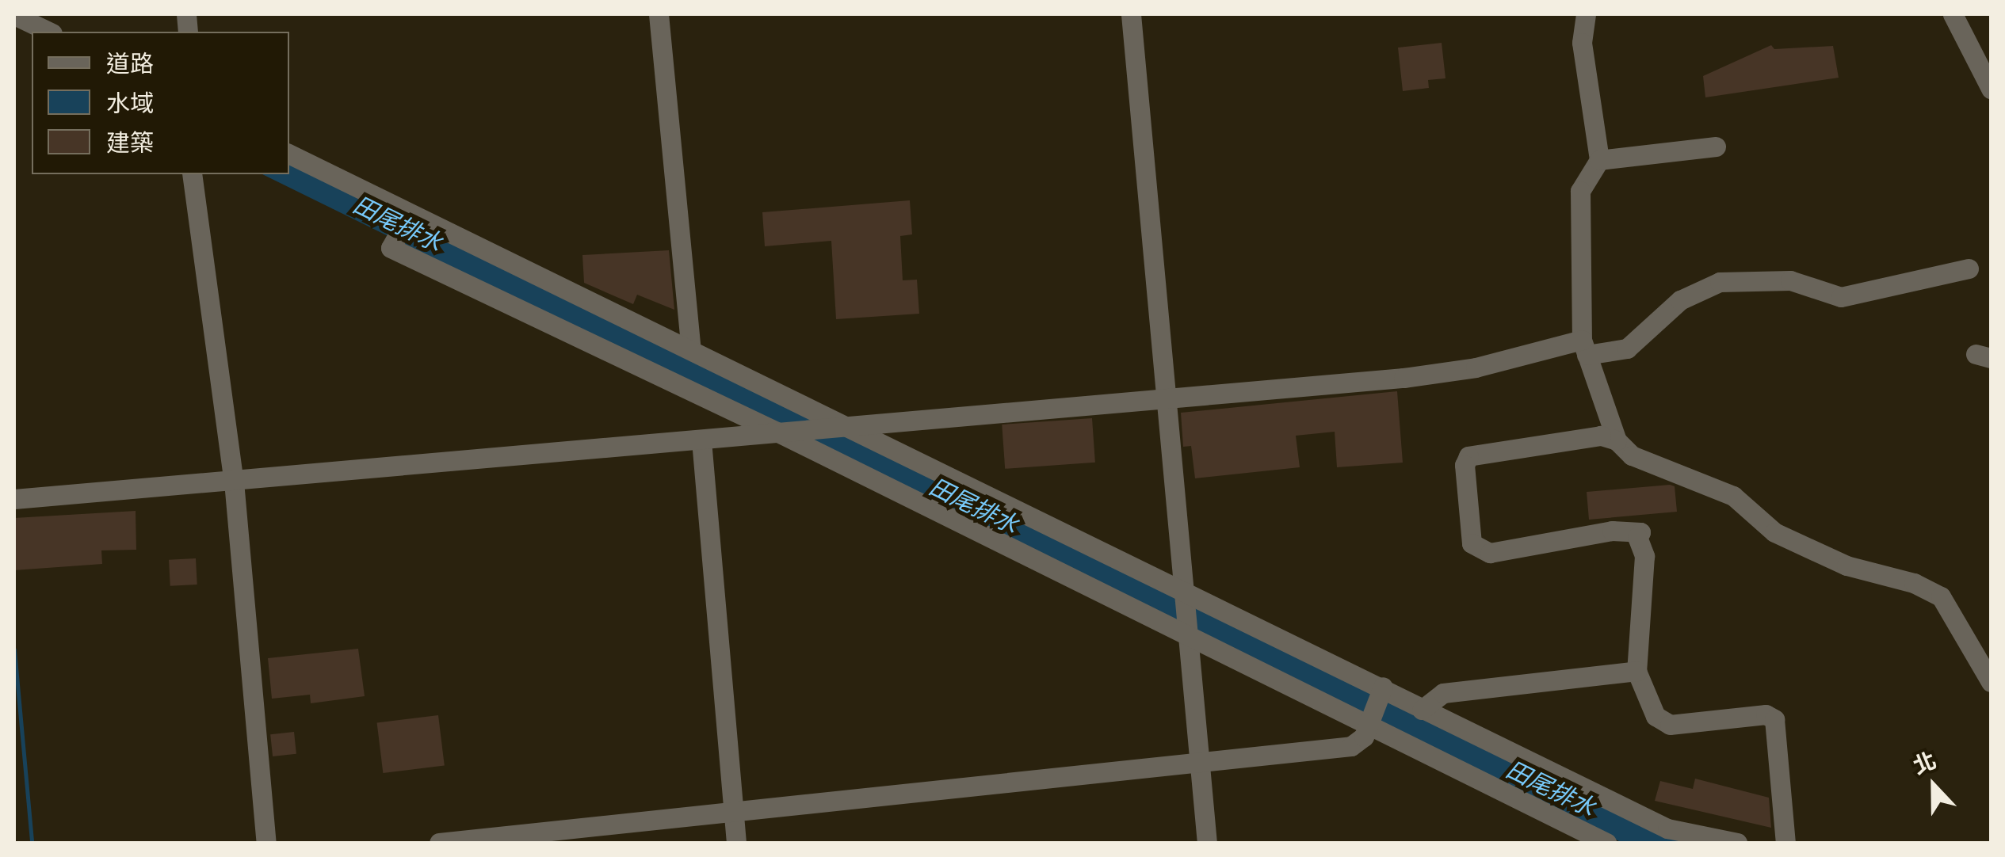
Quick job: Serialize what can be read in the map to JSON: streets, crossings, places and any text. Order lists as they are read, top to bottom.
{
  "water": ["田尾排水"],
  "legend": ["道路", "水域", "建築"],
  "north": "top"
}
